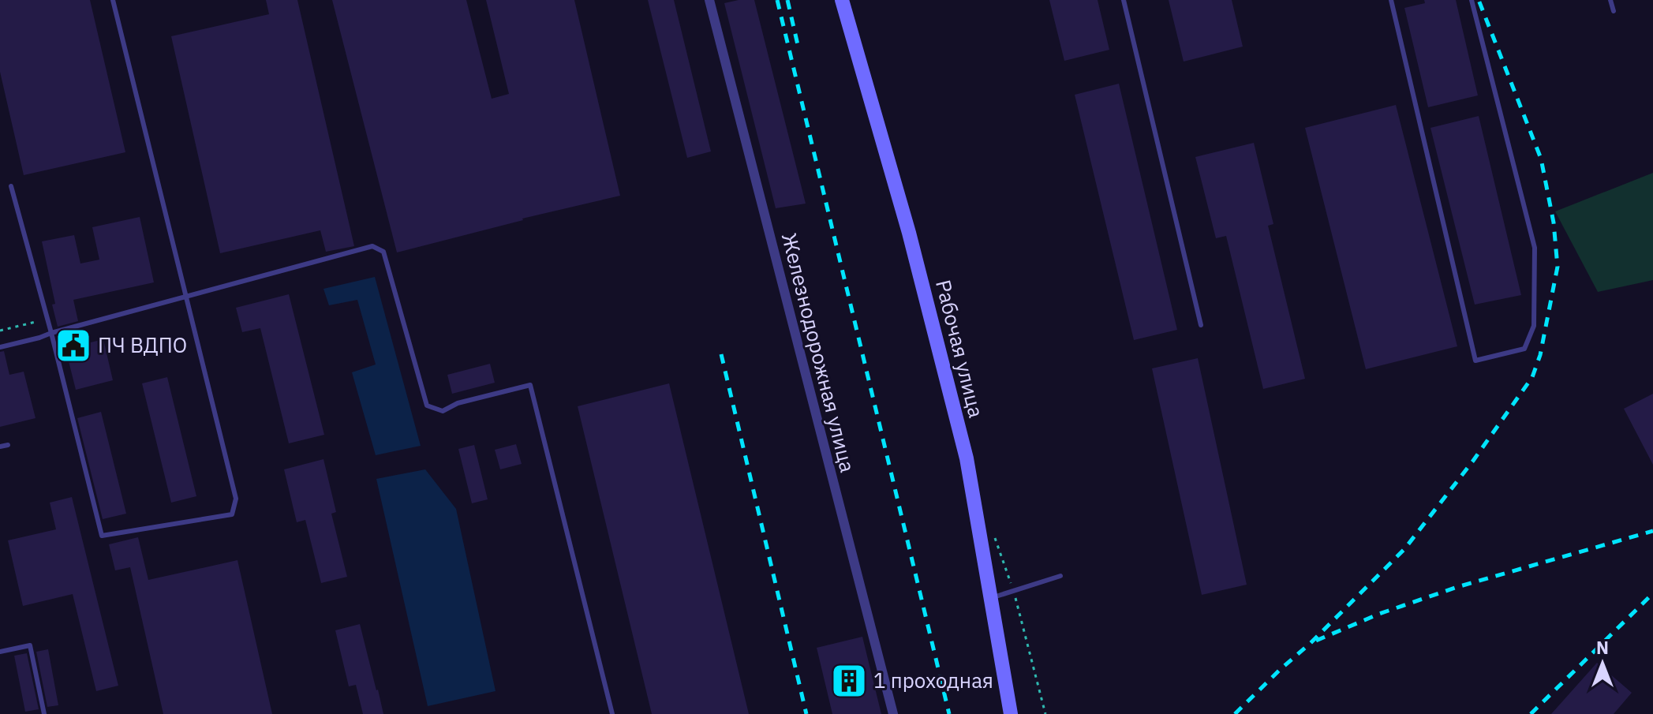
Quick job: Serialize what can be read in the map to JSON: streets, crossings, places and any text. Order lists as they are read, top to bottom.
{
  "streets": {
    "street": ["Рабочая улица", "Железнодорожная улица"]
  },
  "places": {
    "public building": ["ПЧ ВДПО"],
    "building": ["1 проходная"]
  },
  "north": "top"
}
